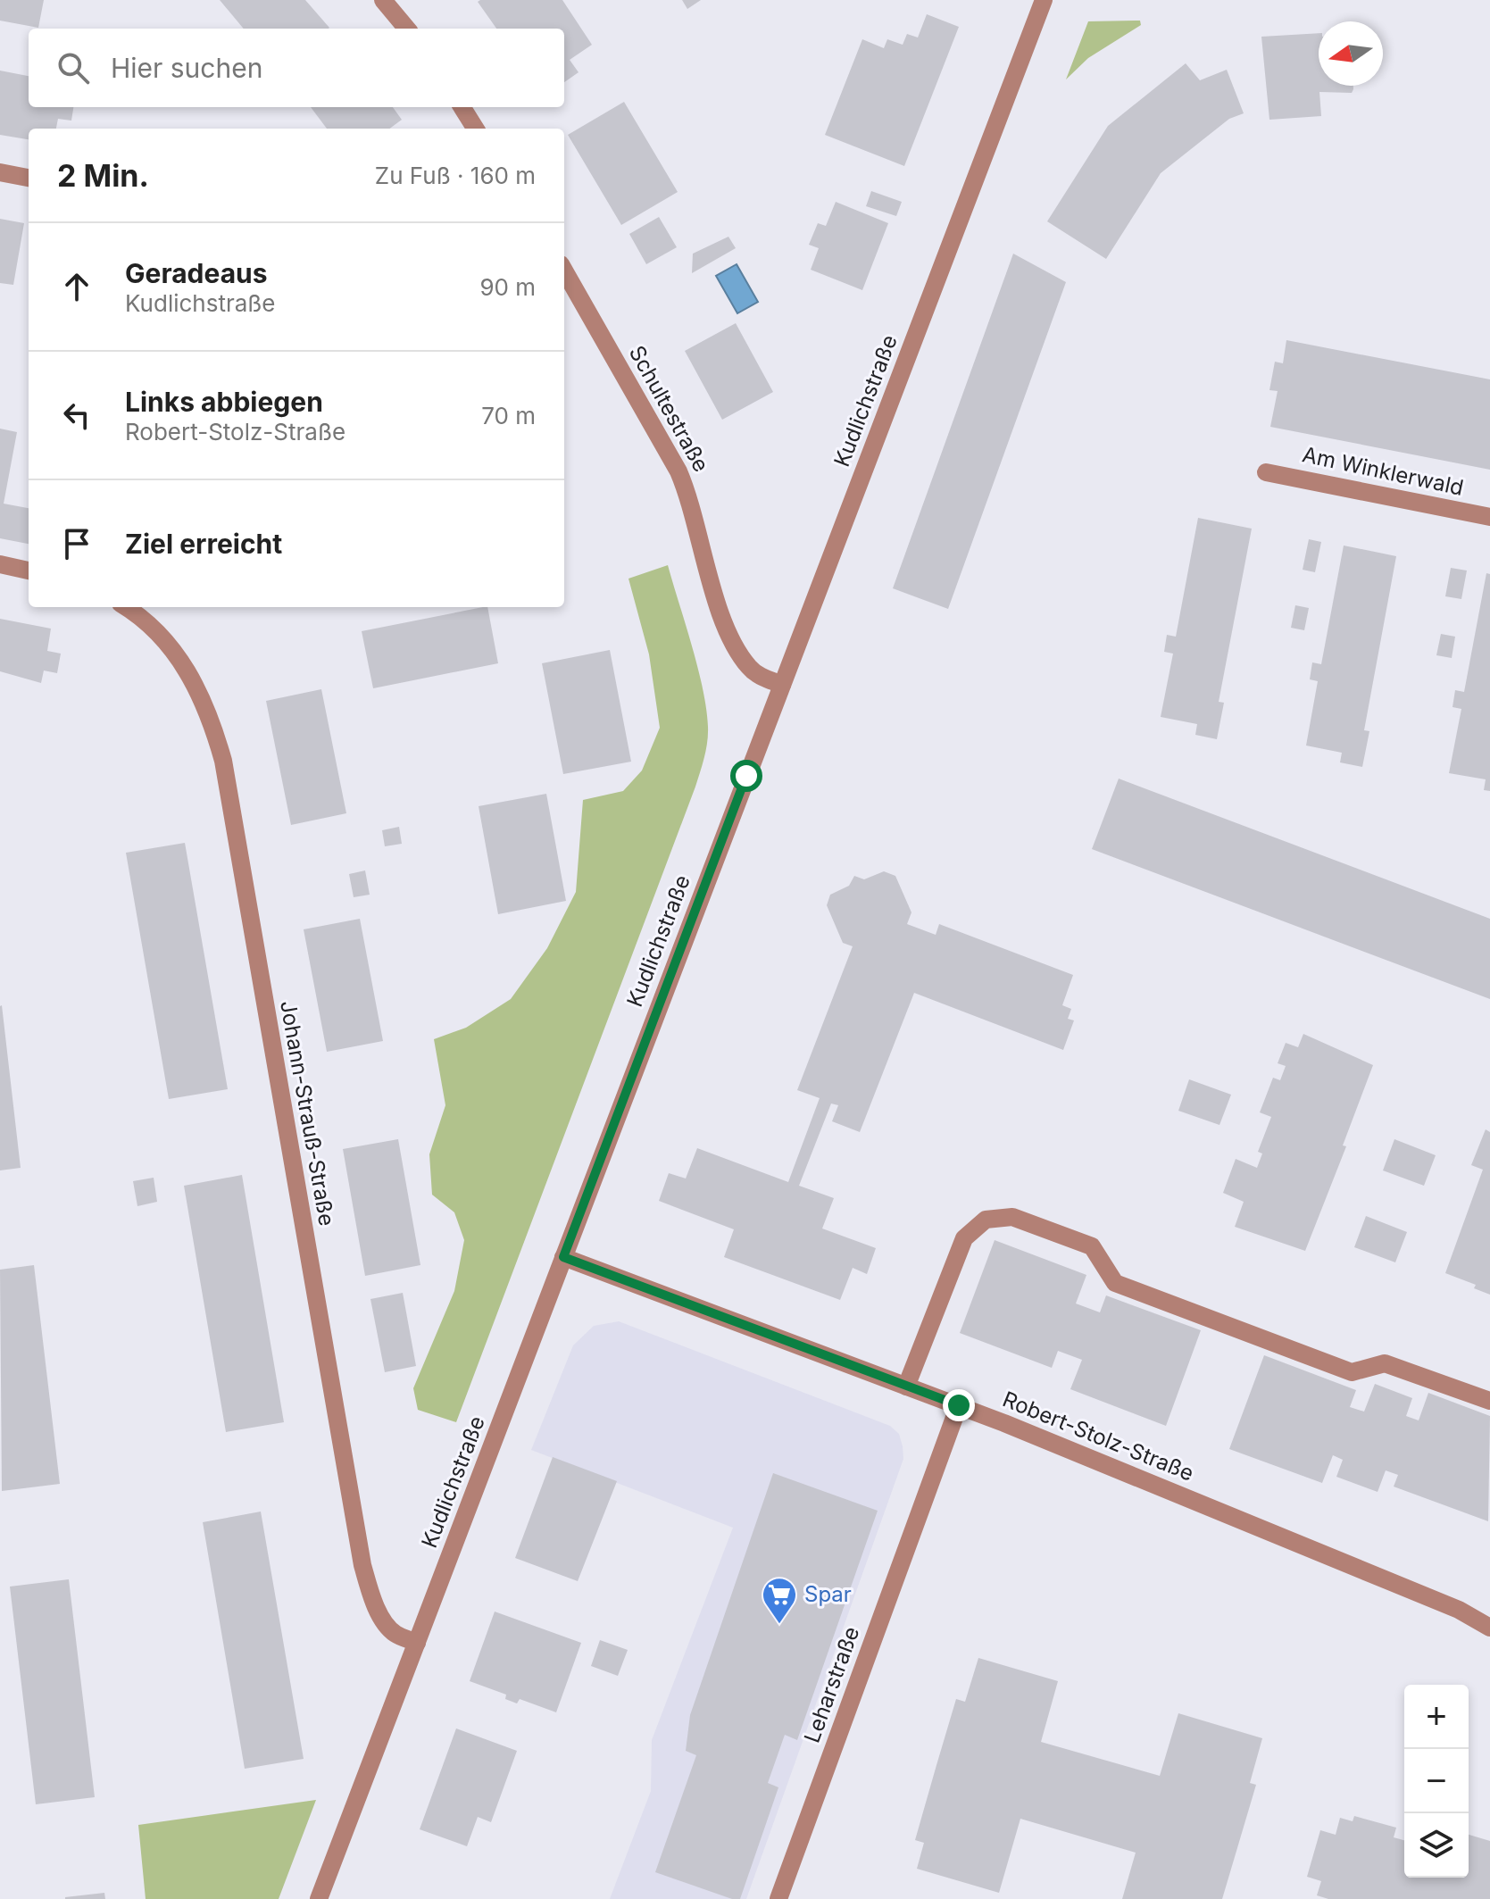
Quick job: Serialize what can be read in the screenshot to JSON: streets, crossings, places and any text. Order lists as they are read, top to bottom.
{
  "streets": {
    "street": [
      "Kudlichstraße",
      "Schultestraße",
      "Am Winklerwald",
      "Johann-Strauß-Straße",
      "Robert-Stolz-Straße",
      "Leharstraße"
    ]
  },
  "crossings": [
    ["Kudlichstraße", "Schultestraße"],
    ["Kudlichstraße", "Johann-Strauß-Straße"],
    ["Kudlichstraße", "Robert-Stolz-Straße"],
    ["Robert-Stolz-Straße", "Leharstraße"]
  ],
  "places": {
    "supermarket": ["Spar"]
  },
  "north": "left",
  "page": {
    "search": "Hier suchen",
    "heading": ["2 Min.", "Zu Fuß · 160 m"],
    "list": [
      ["Geradeaus", "Kudlichstraße", "90 m"],
      ["Links abbiegen", "Robert-Stolz-Straße", "70 m"],
      "Ziel erreicht"
    ],
    "map_buttons": ["+", "−"]
  }
}
